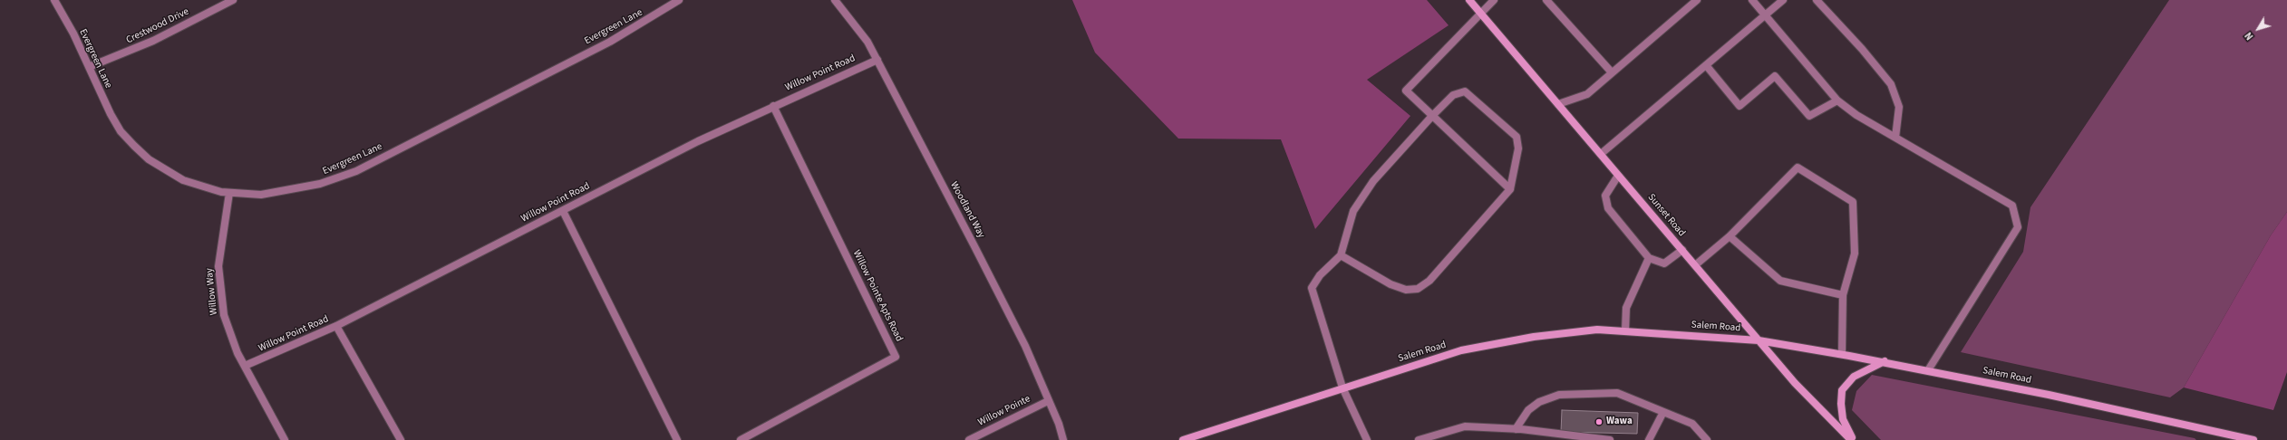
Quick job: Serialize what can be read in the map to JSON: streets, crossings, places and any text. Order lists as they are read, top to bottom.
{
  "streets": {
    "street": [
      "Crestwood Drive",
      "Evergreen Lane",
      "Willow Point Road",
      "Woodland Way",
      "Sunset Road",
      "Willow Way",
      "Willow Pointe Apts Road",
      "Salem Road",
      "Willow Pointe"
    ]
  },
  "crossings": [
    ["Crestwood Drive", "Evergreen Lane"],
    ["Evergreen Lane", "Willow Way"],
    ["Willow Point Road", "Woodland Way"],
    ["Willow Point Road", "Willow Way"],
    ["Willow Point Road", "Willow Pointe Apts Road"],
    ["Woodland Way", "Willow Pointe"],
    ["Sunset Road", "Salem Road"]
  ],
  "places": ["Wawa"],
  "north": "bottom left"
}
